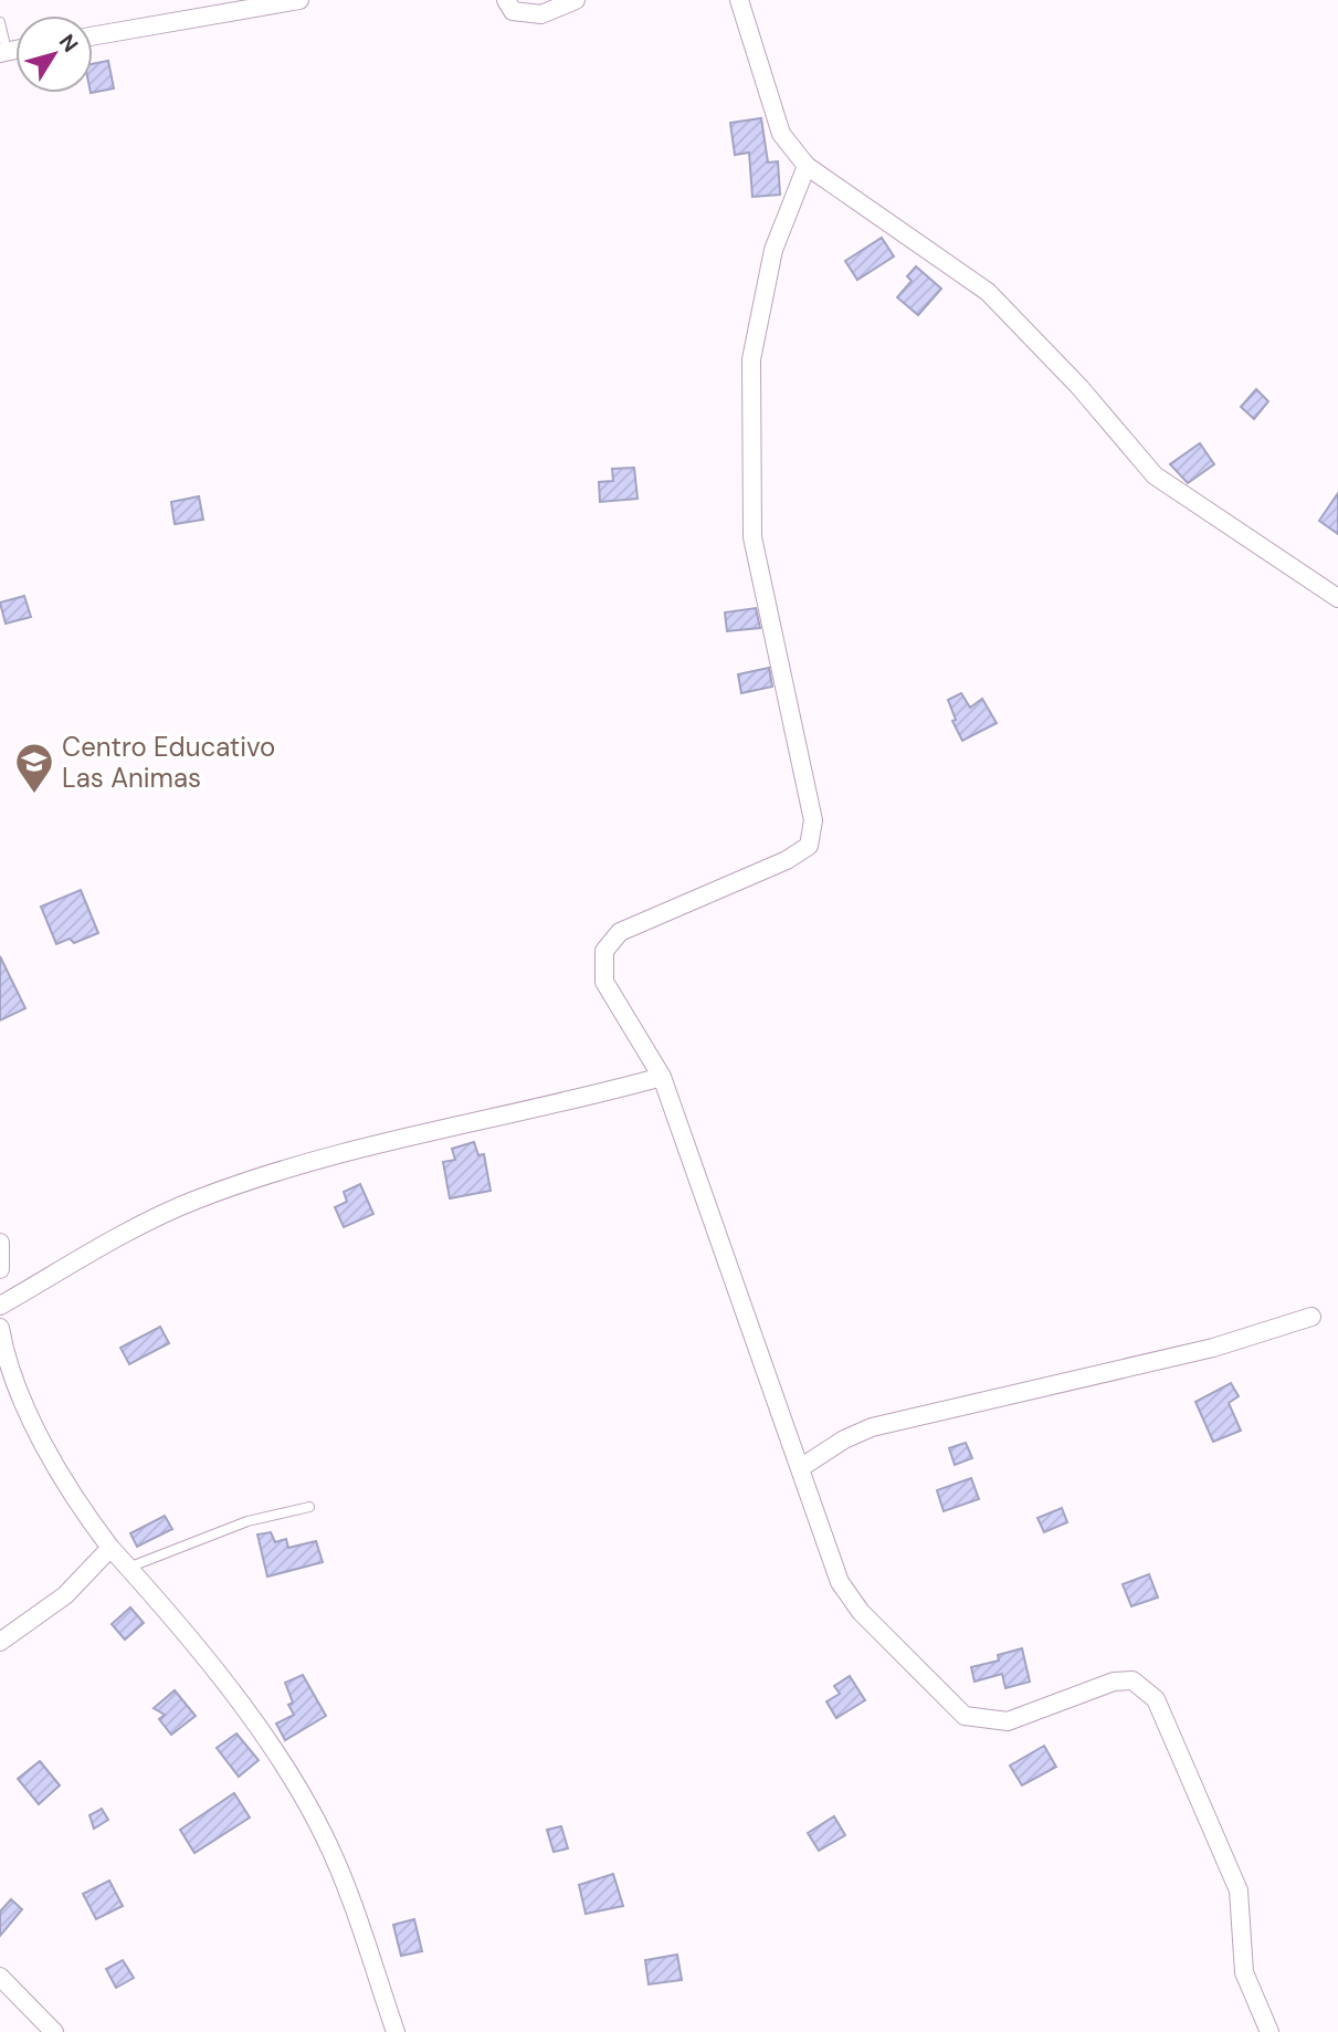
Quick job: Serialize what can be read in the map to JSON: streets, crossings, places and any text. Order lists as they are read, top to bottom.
{
  "places": {
    "school or university": ["Centro Educativo Las Animas"]
  },
  "north": "top right"
}
